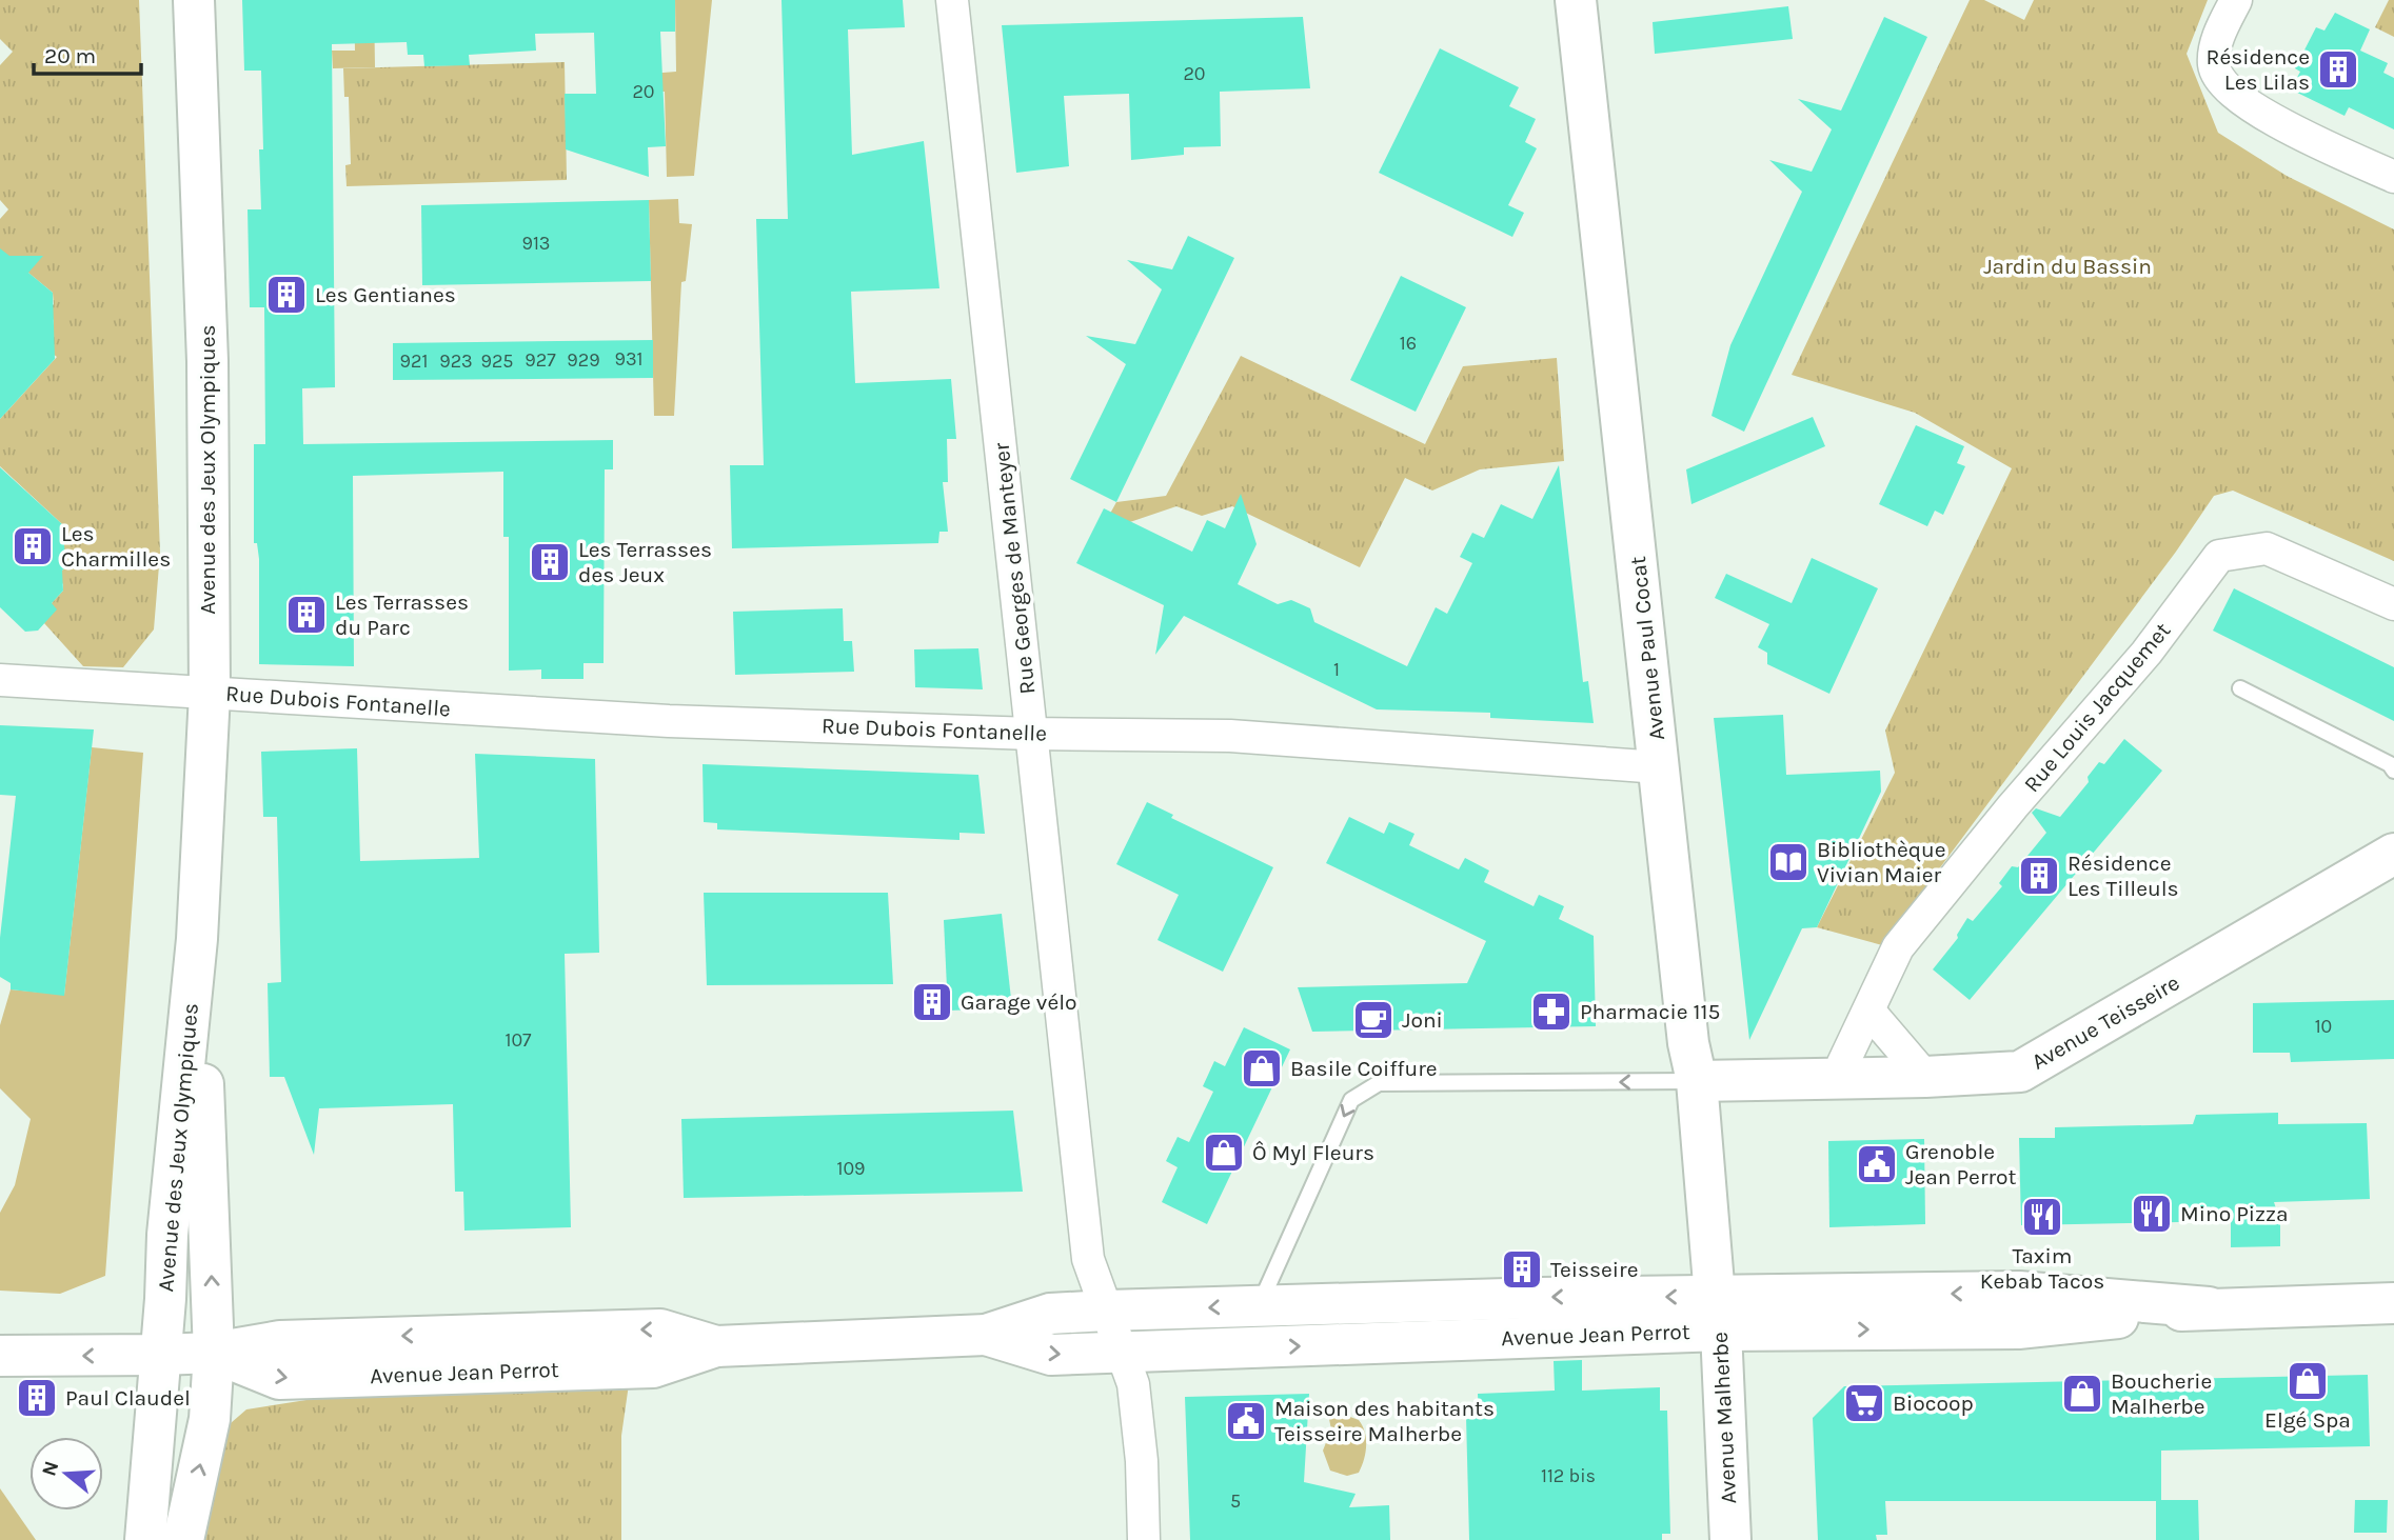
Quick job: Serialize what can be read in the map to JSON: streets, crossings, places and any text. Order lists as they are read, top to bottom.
{
  "streets": {
    "main road": [
      "Avenue des Jeux Olympiques",
      "Avenue Paul Cocat",
      "Avenue Teisseire",
      "Avenue Jean Perrot",
      "Avenue Malherbe"
    ],
    "street": ["Rue Georges de Manteyer", "Rue Dubois Fontanelle", "Rue Louis Jacquemet"]
  },
  "crossings": [
    ["Avenue des Jeux Olympiques", "Rue Dubois Fontanelle"],
    ["Avenue des Jeux Olympiques", "Avenue Jean Perrot"],
    ["Rue Georges de Manteyer", "Rue Dubois Fontanelle"],
    ["Rue Georges de Manteyer", "Avenue Jean Perrot"],
    ["Avenue Paul Cocat", "Rue Dubois Fontanelle"],
    ["Avenue Paul Cocat", "Avenue Teisseire"],
    ["Avenue Paul Cocat", "Avenue Jean Perrot"],
    ["Avenue Paul Cocat", "Avenue Malherbe"],
    ["Rue Louis Jacquemet", "Avenue Teisseire"],
    ["Avenue Jean Perrot", "Avenue Malherbe"]
  ],
  "parks": ["Jardin du Bassin"],
  "places": {
    "building": [
      "Résidence Les Lilas",
      "Les Gentianes",
      "Les Charmilles",
      "Les Terrasses des Jeux",
      "Les Terrasses du Parc",
      "Résidence Les Tilleuls",
      "Garage vélo",
      "Teisseire",
      "Paul Claudel"
    ],
    "library": ["Bibliothèque Vivian Maier"],
    "pharmacy": ["Pharmacie 115"],
    "cafe": ["Joni"],
    "shop": [
      "Basile Coiffure",
      "Ô Myl Fleurs",
      "Elgé Spa",
      "Boucherie Malherbe"
    ],
    "public building": ["Grenoble Jean Perrot", "Maison des habitants Teisseire Malherbe"],
    "restaurant": ["Mino Pizza", "Taxim Kebab Tacos"],
    "supermarket": ["Biocoop"]
  },
  "house_numbers": [
    "20",
    "20",
    "913",
    "16",
    "931",
    "927",
    "929",
    "921",
    "923",
    "925",
    "1",
    "10",
    "107",
    "109",
    "112 bis",
    "5"
  ],
  "scale_bar": "20 m",
  "north": "left"
}
